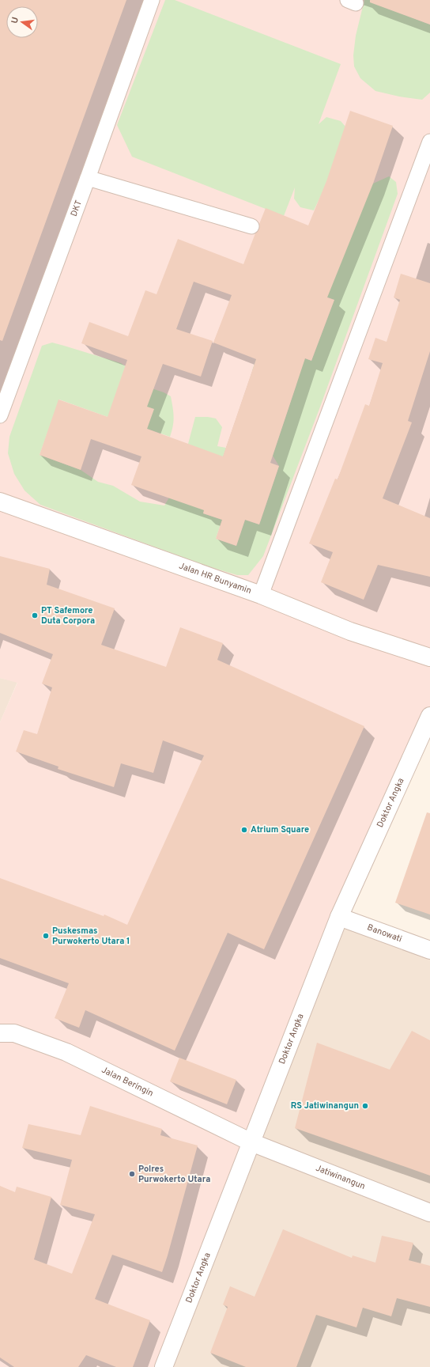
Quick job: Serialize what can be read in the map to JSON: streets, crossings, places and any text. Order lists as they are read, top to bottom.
{
  "streets": {
    "street": [
      "Jalan HR Bunyamin",
      "Doktor Angka",
      "Banowati",
      "Jalan Beringin",
      "Jatiwinangun"
    ],
    "lane": ["DKT"]
  },
  "crossings": [
    ["Doktor Angka", "Banowati"],
    ["Doktor Angka", "Jalan Beringin"],
    ["Doktor Angka", "Jatiwinangun"],
    ["Jalan Beringin", "Jatiwinangun"]
  ],
  "places": [
    "PT Safemore Duta Corpora",
    "Atrium Square",
    "Puskesmas Purwokerto Utara 1",
    "RS Jatiwinangun",
    "Polres Purwokerto Utara"
  ],
  "north": "left"
}
